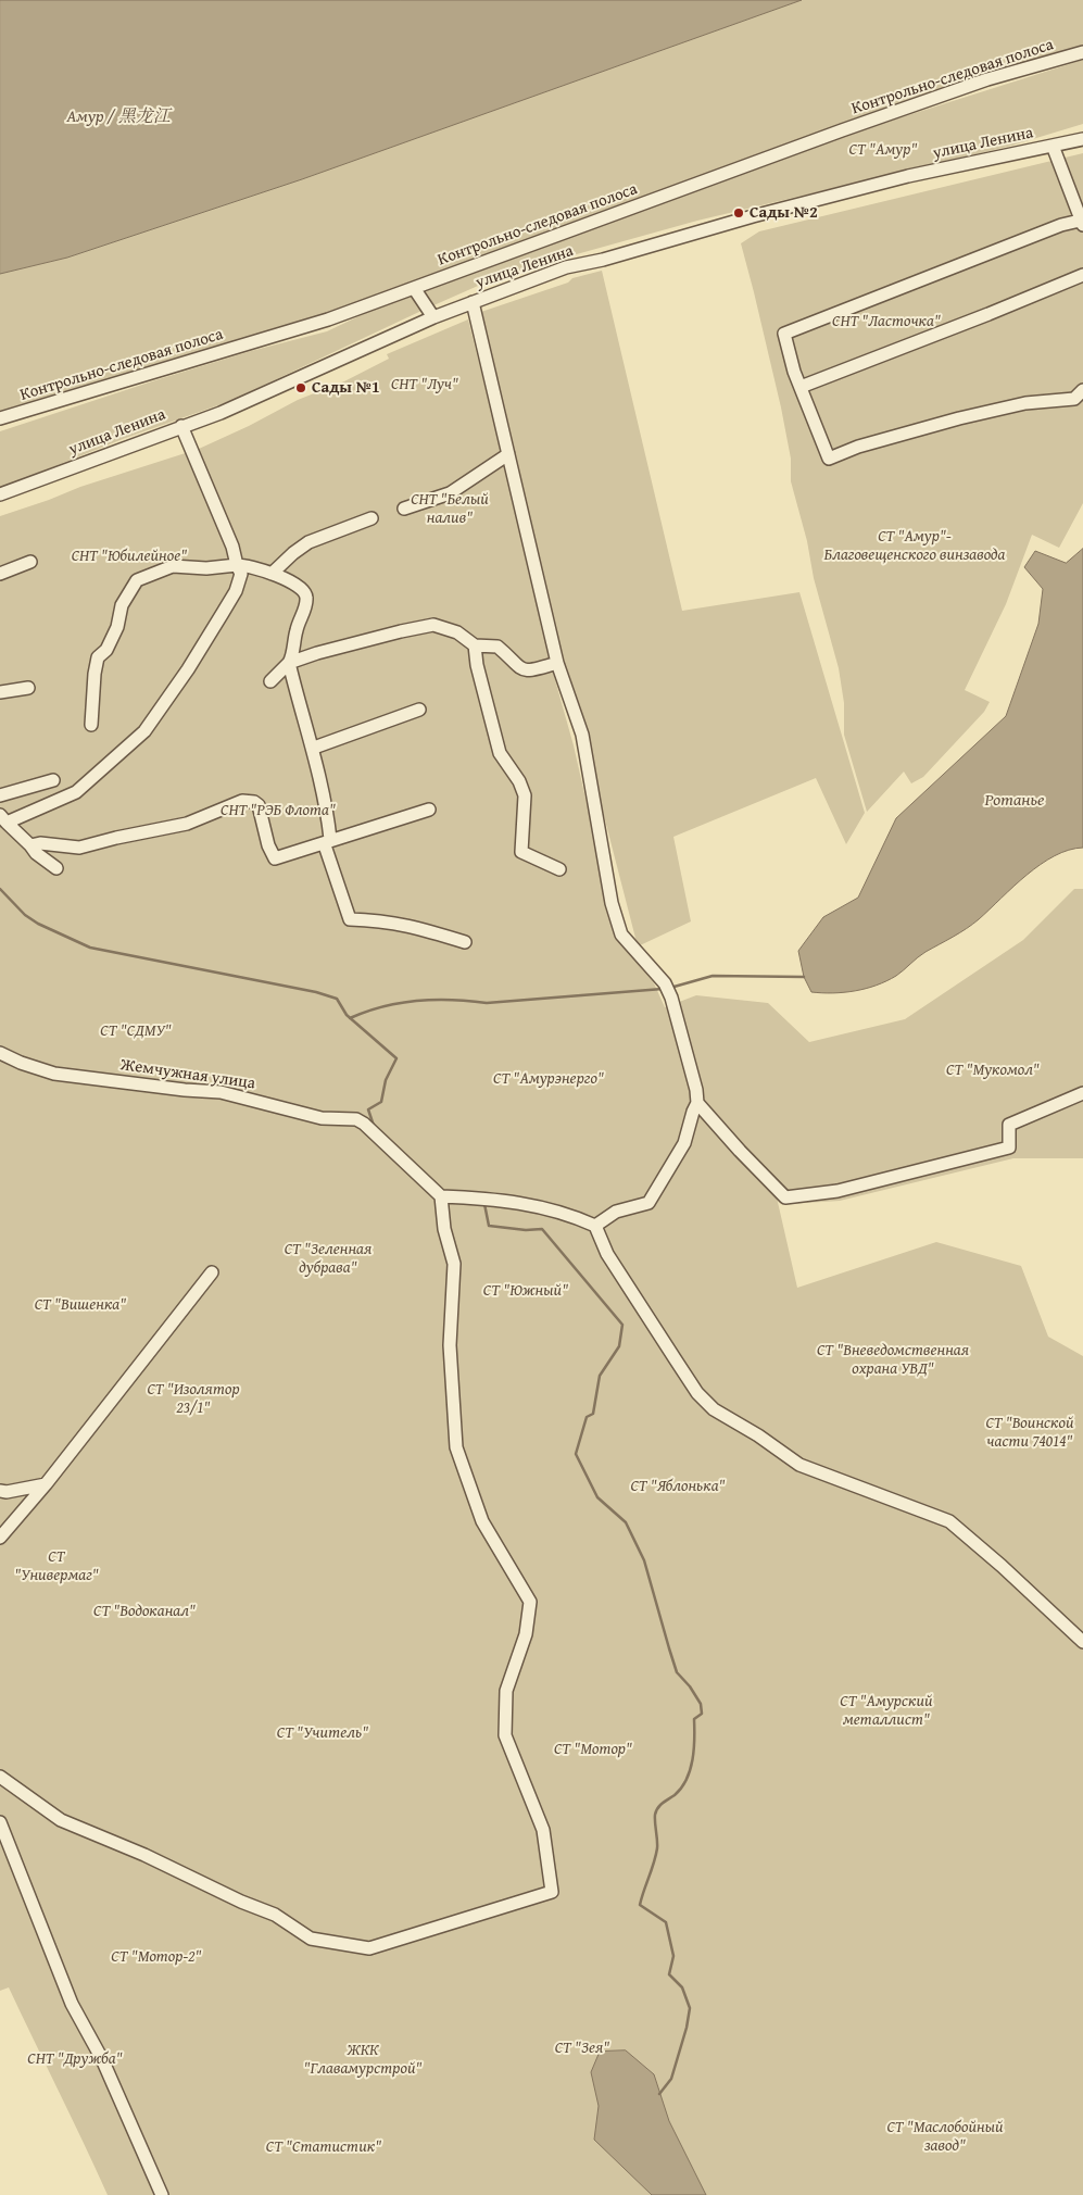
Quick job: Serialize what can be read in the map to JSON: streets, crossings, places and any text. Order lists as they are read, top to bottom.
{
  "streets": {
    "street": ["Контрольно-следовая полоса", "улица Ленина", "Жемчужная улица"]
  },
  "water": ["Амур / 黑龙江", "Ротанье"],
  "parks": [
    "СТ \"Амур\"",
    "СНТ \"Ласточка\"",
    "СНТ \"Луч\"",
    "СНТ \"Белый налив\"",
    "СТ \"Амур\"- Благовещенского винзавода",
    "СНТ \"Юбилейное\"",
    "СНТ \"РЭБ Флота\"",
    "СТ \"СДМУ\"",
    "СТ \"Мукомол\"",
    "СТ \"Амурэнерго\"",
    "СТ \"Зеленная дубрава\"",
    "СТ \"Южный\"",
    "СТ \"Вишенка\"",
    "СТ \"Вневедомственная охрана УВД\"",
    "СТ \"Изолятор 23/1\"",
    "СТ \"Воинской части 74014\"",
    "СТ \"Яблонька\"",
    "СТ \"Универмаг\"",
    "СТ \"Водоканал\"",
    "СТ \"Амурский металлист\"",
    "СТ \"Учитель\"",
    "СТ \"Мотор\"",
    "СТ \"Мотор-2\"",
    "СТ \"Зея\"",
    "ЖКК \"Главамурстрой\"",
    "СНТ \"Дружба\"",
    "СТ \"Маслобойный завод\"",
    "СТ \"Статистик\""
  ],
  "places": ["Сады №2", "Сады №1"]
}
